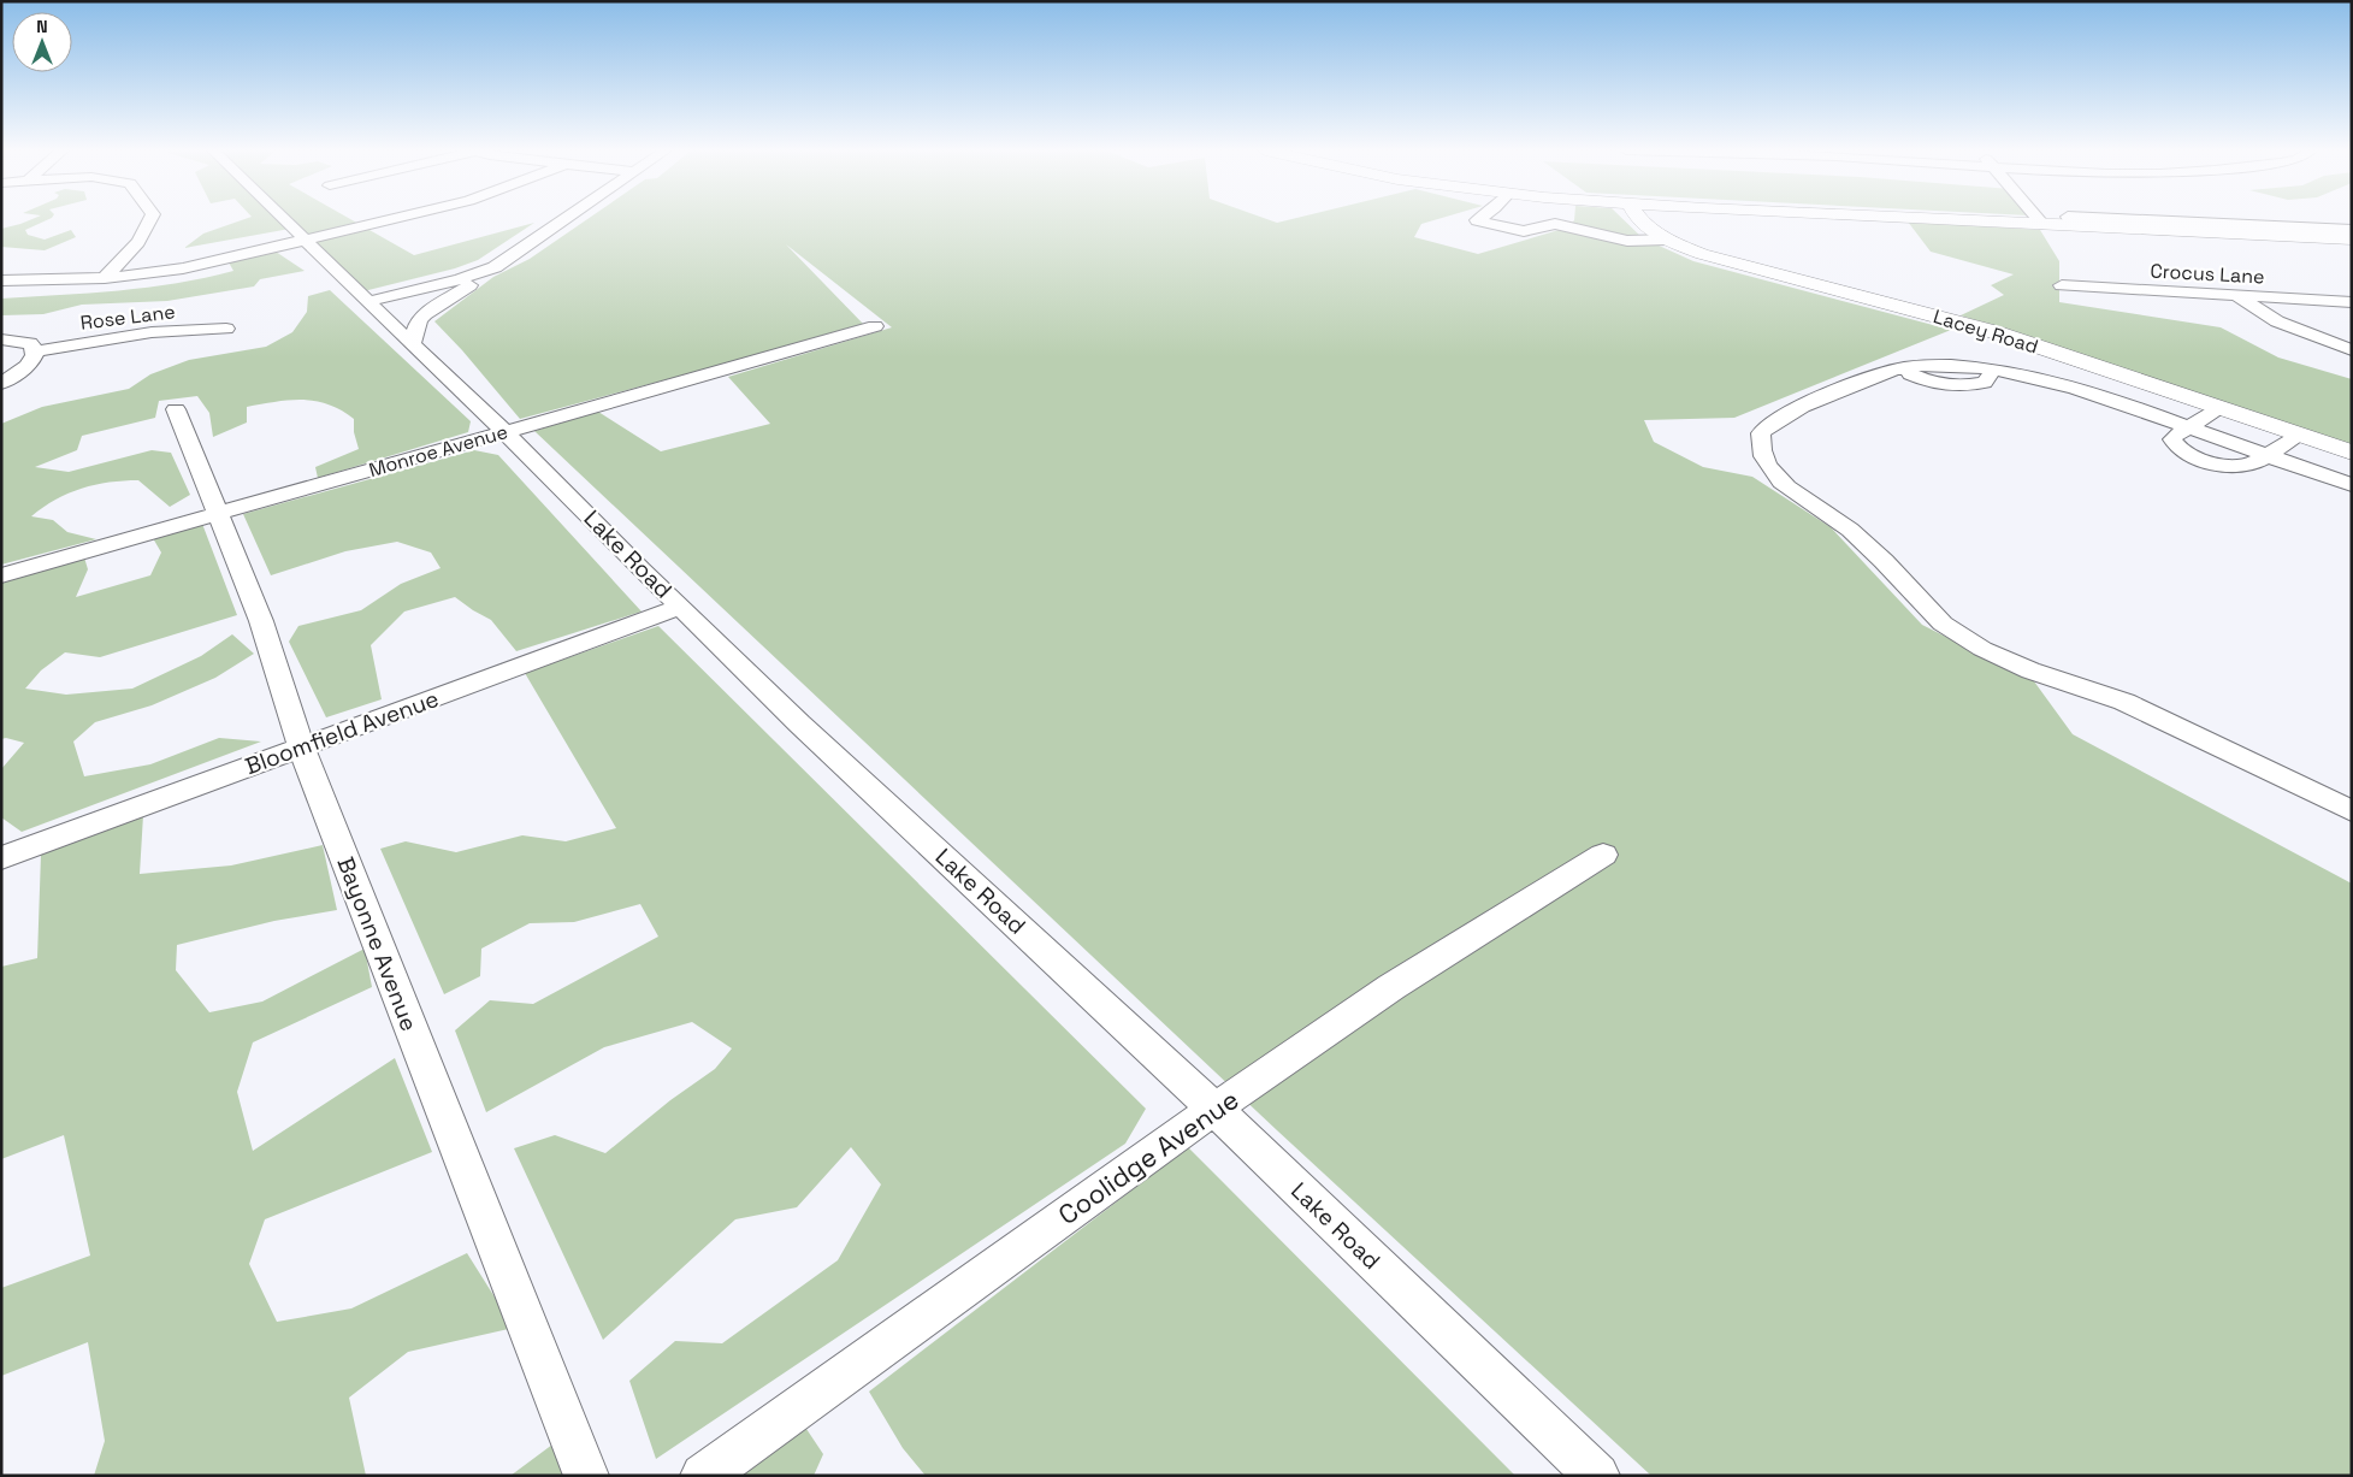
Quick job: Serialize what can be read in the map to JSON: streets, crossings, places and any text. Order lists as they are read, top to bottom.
{
  "streets": {
    "main road": ["Lacey Road"],
    "street": [
      "Crocus Lane",
      "Rose Lane",
      "Monroe Avenue",
      "Lake Road",
      "Bloomfield Avenue",
      "Bayonne Avenue",
      "Coolidge Avenue"
    ]
  },
  "crossings": [
    ["Monroe Avenue", "Lake Road"],
    ["Monroe Avenue", "Bayonne Avenue"],
    ["Lake Road", "Bloomfield Avenue"],
    ["Lake Road", "Coolidge Avenue"],
    ["Bloomfield Avenue", "Bayonne Avenue"]
  ],
  "north": "top"
}
